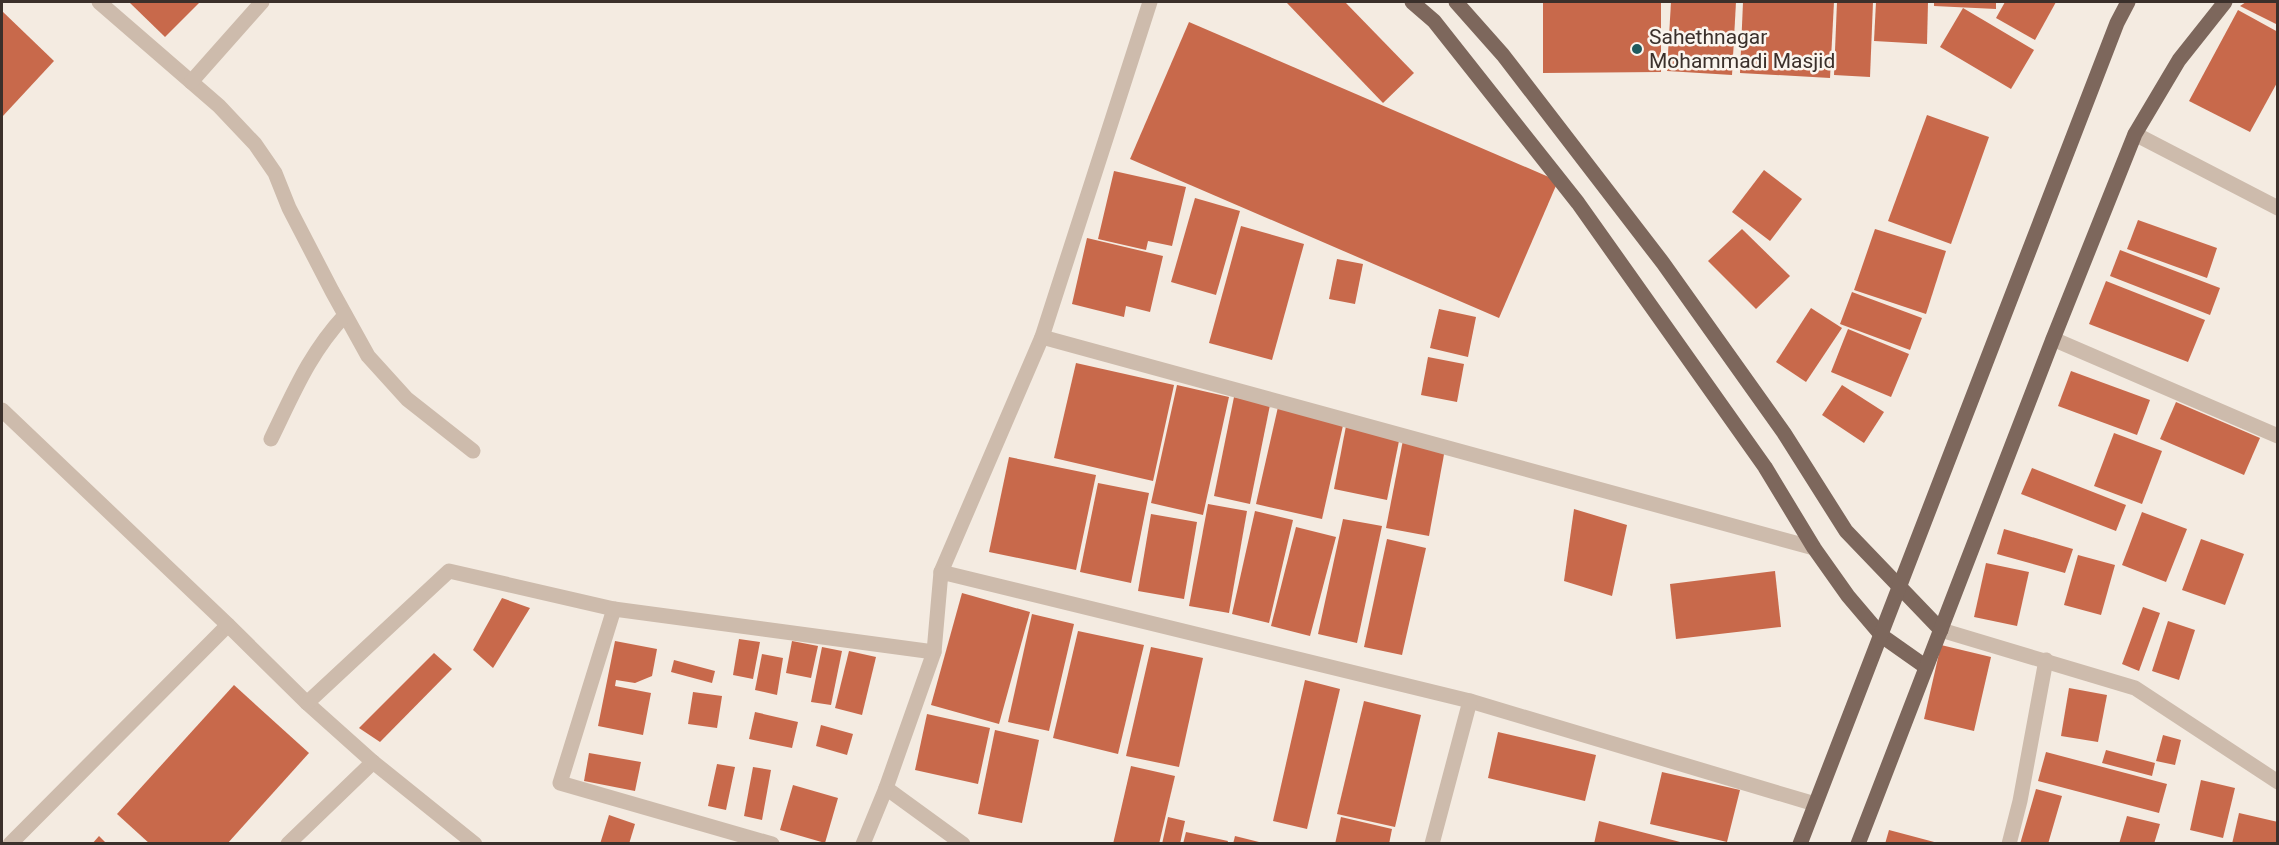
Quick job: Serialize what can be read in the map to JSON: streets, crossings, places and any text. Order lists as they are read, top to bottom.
{
  "places": ["Sahethnagar Mohammadi Masjid"]
}
